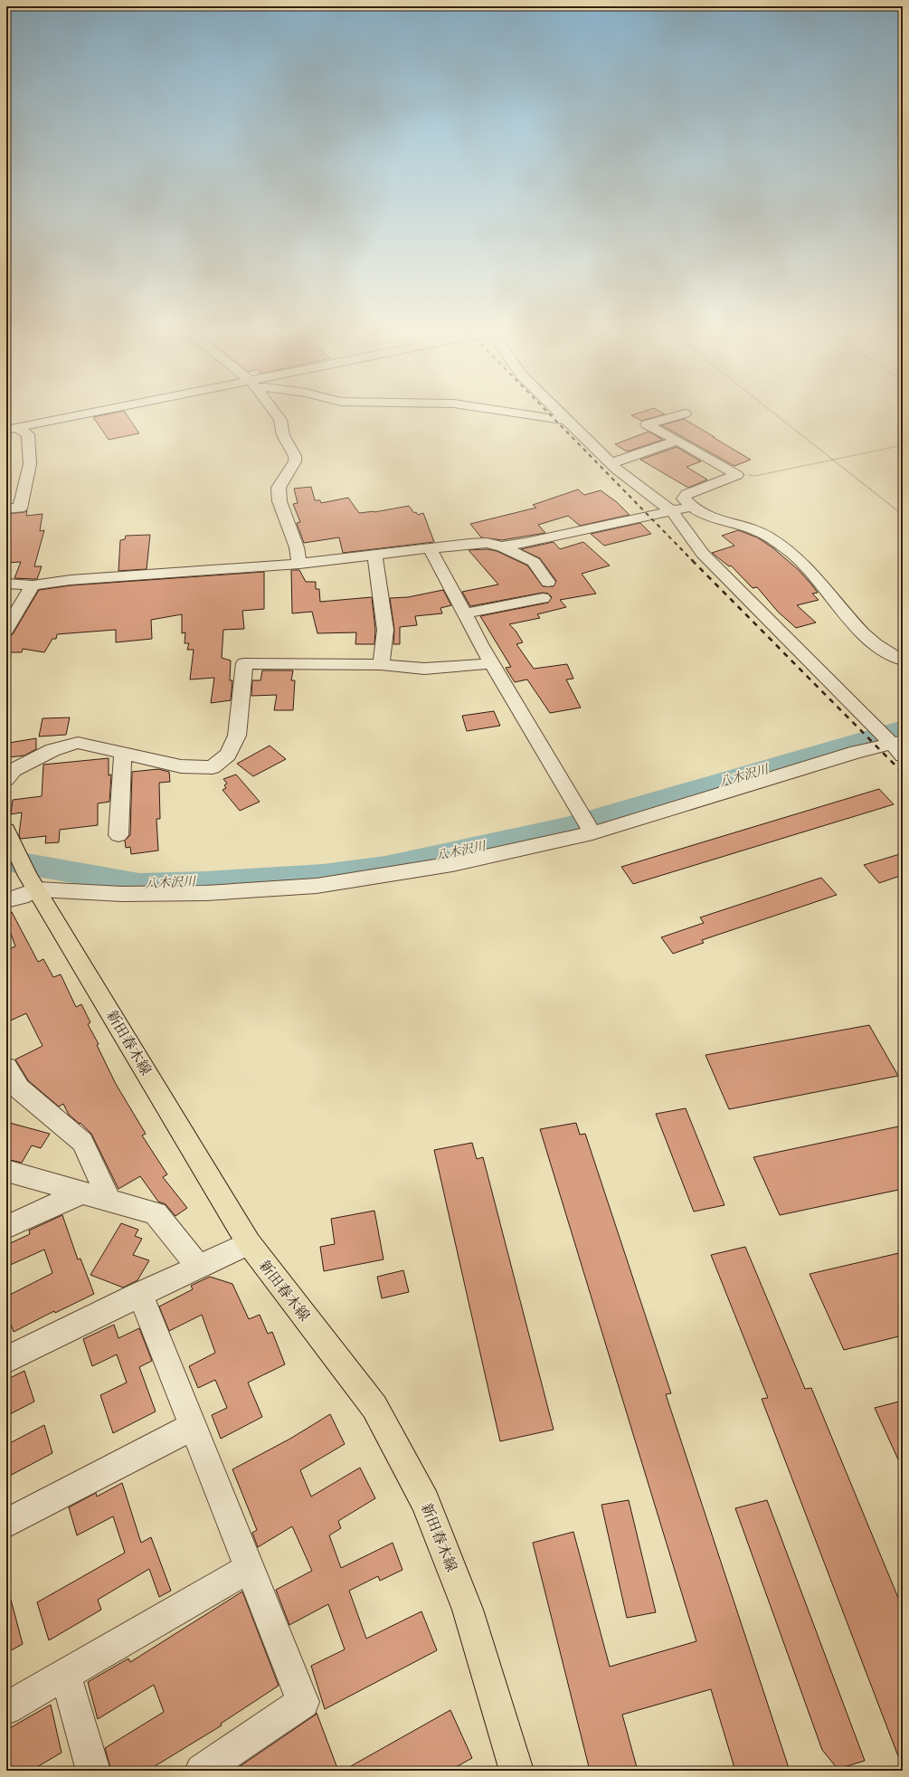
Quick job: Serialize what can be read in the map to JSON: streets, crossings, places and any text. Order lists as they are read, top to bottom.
{
  "streets": {
    "main road": ["新田春木線"]
  },
  "water": ["八木沢川"]
}
